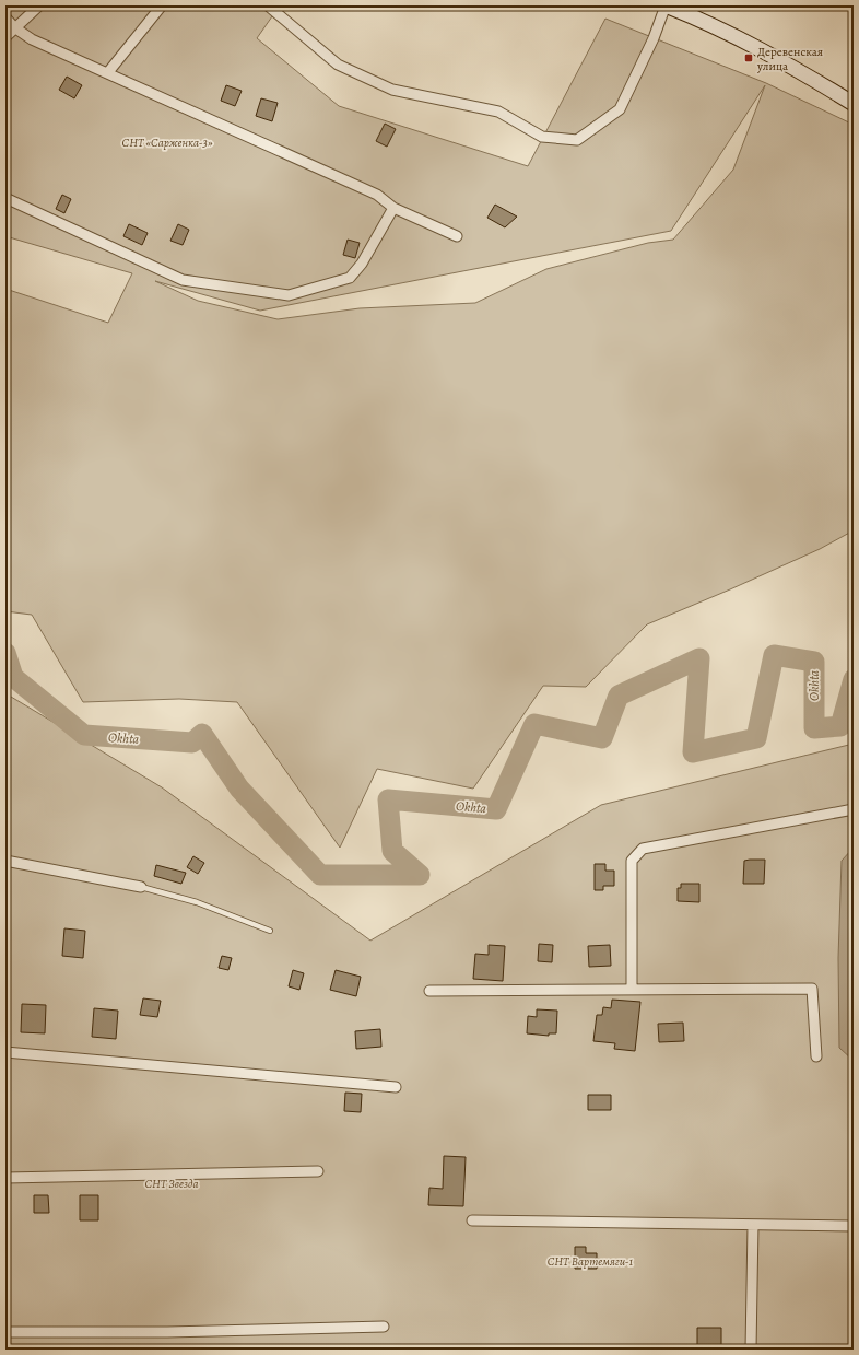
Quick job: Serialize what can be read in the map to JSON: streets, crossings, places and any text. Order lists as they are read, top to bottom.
{
  "water": ["Okhta"],
  "parks": ["СНТ «Сарженка-3»", "СНТ Звезда", "СНТ Вартемяги-1"],
  "places": {
    "transit": ["Деревенская улица"]
  }
}
